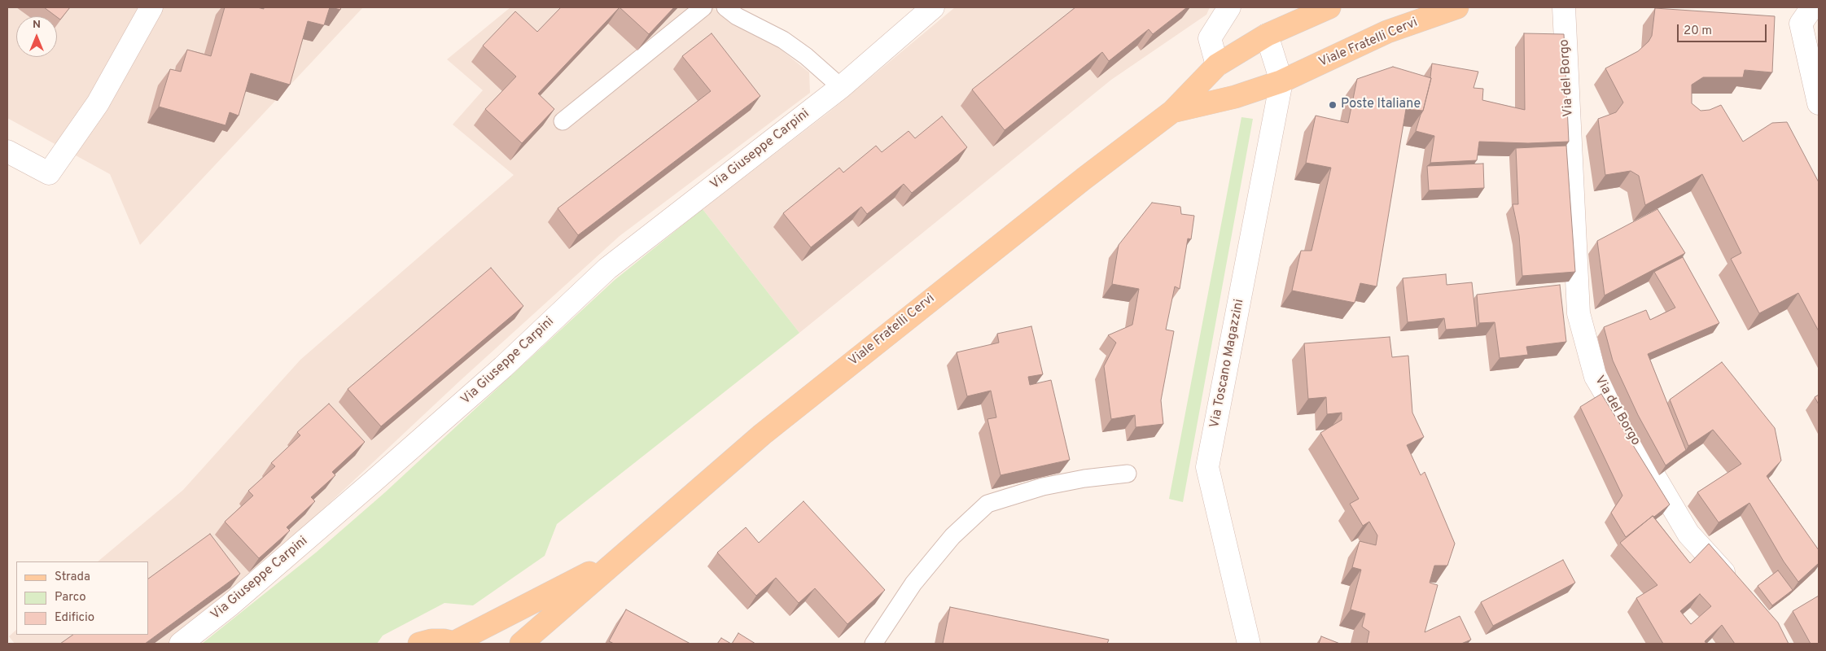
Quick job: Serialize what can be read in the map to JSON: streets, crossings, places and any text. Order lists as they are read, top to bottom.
{
  "streets": {
    "main road": ["Viale Fratelli Cervi"],
    "street": ["Via del Borgo", "Via Giuseppe Carpini", "Via Toscano Magazzini"]
  },
  "crossings": [
    ["Viale Fratelli Cervi", "Via Toscano Magazzini"]
  ],
  "places": ["Poste Italiane"],
  "legend": ["Strada", "Parco", "Edificio"],
  "scale_bar": "20 m",
  "north": "top"
}
